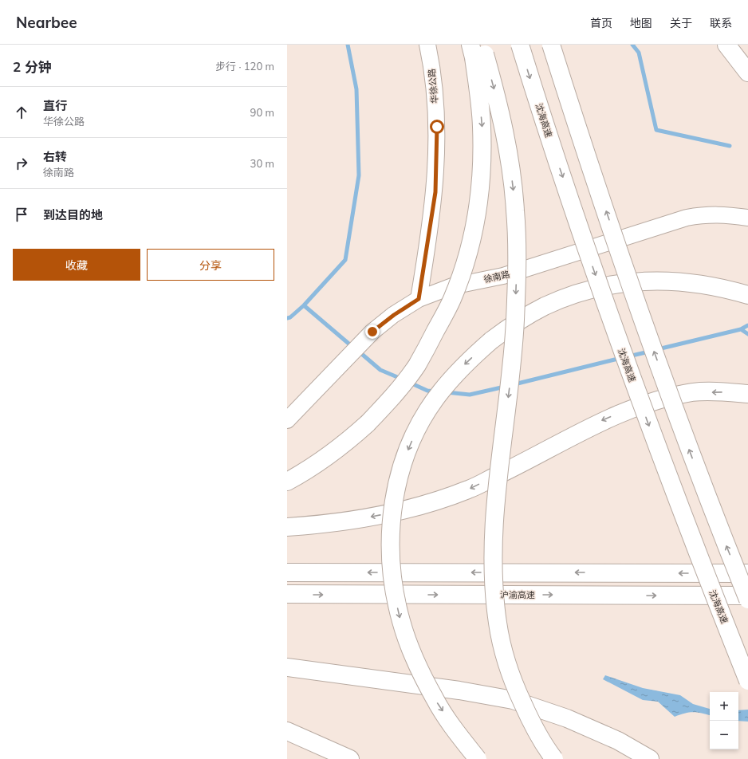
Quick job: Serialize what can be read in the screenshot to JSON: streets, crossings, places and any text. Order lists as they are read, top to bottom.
{
  "streets": {
    "highway": ["沈海高速", "沪渝高速"],
    "street": ["华徐公路", "徐南路"]
  },
  "crossings": [
    ["华徐公路", "徐南路"]
  ],
  "page": {
    "header": "Nearbee",
    "nav": [
      "首页",
      "地图",
      "关于",
      "联系"
    ],
    "heading": ["2 分钟", "步行 · 120 m"],
    "list": [
      ["直行", "华徐公路", "90 m"],
      ["右转", "徐南路", "30 m"],
      "到达目的地"
    ],
    "buttons": ["收藏", "分享"],
    "map_buttons": ["+", "−"]
  }
}
